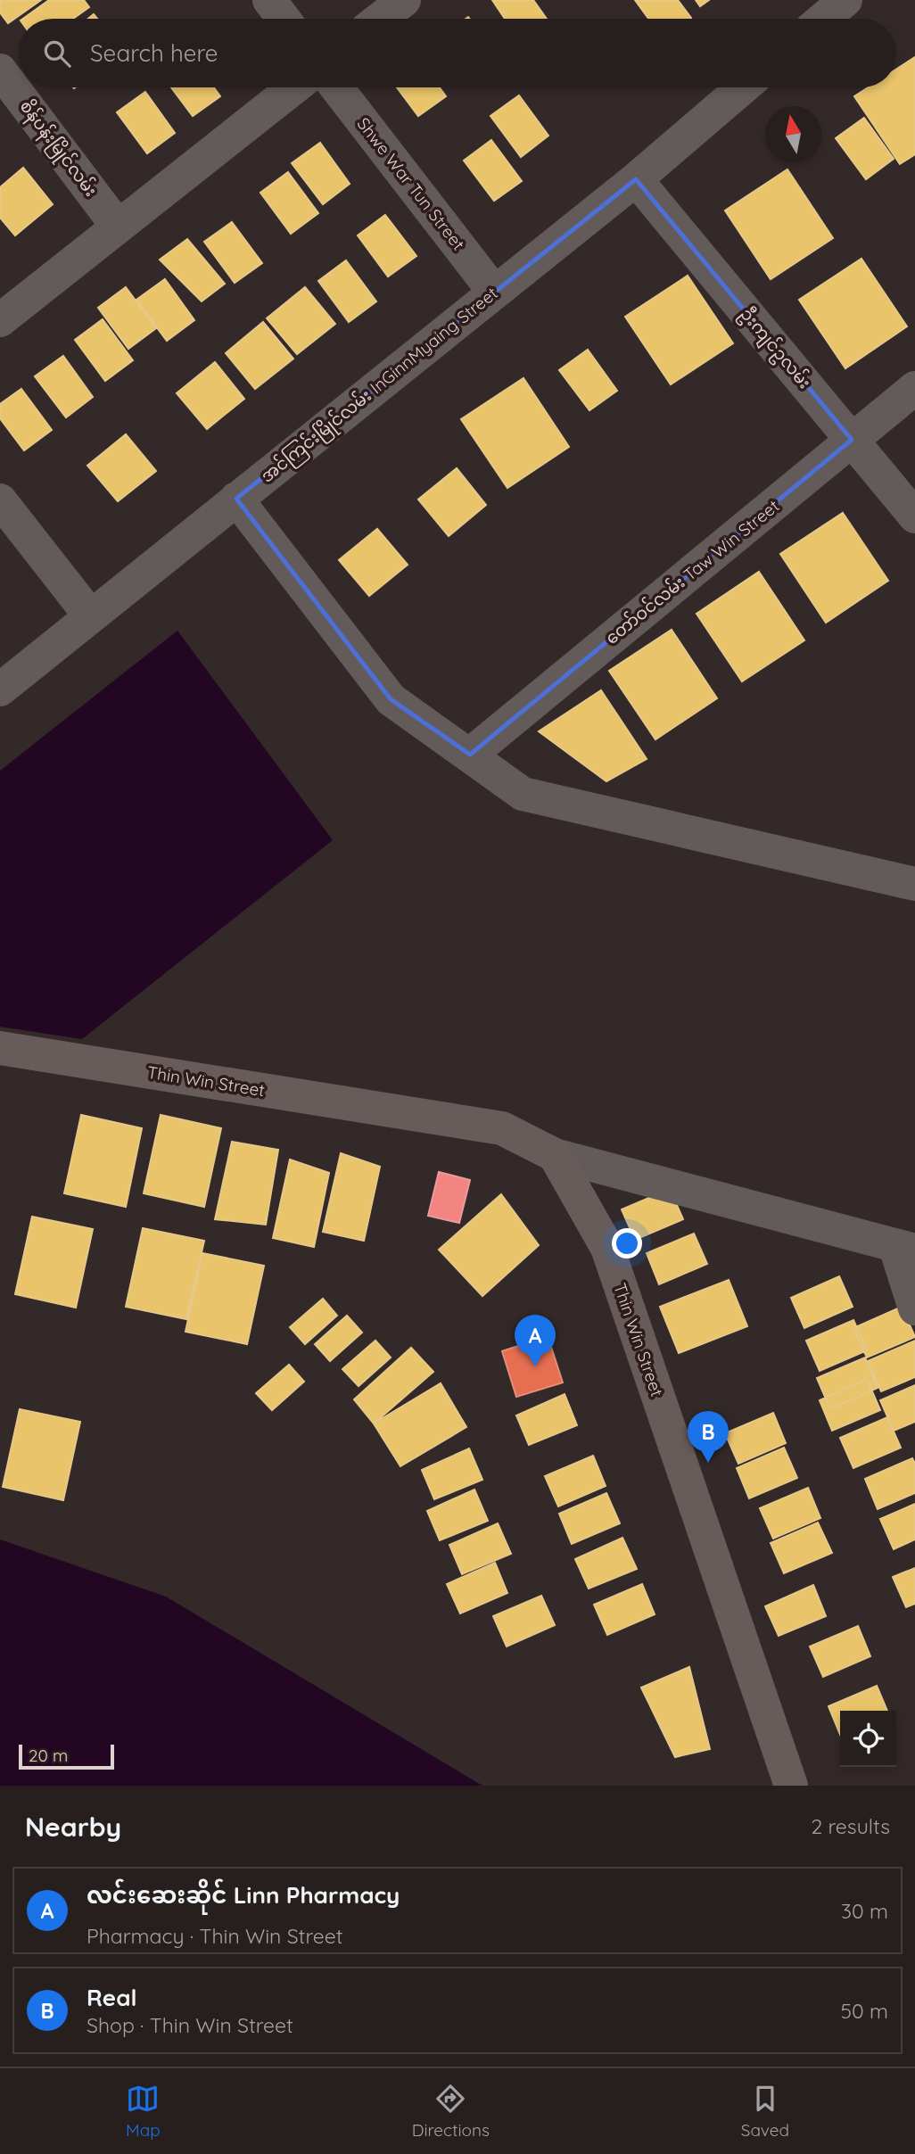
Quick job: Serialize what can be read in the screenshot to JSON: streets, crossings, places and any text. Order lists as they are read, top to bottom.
{
  "streets": {
    "main road": ["Thin Win Street"],
    "street": [
      "စိန်ပန်းမြိုင်လမ်း",
      "Shwe War Tun Street",
      "ဦးကျင်ဥလမ်း",
      "အင်ကြင်းမြိုင်လမ်း InGinnMyaing Street",
      "တော်ဝင်လမ်း Taw Win Street"
    ]
  },
  "crossings": [
    ["Shwe War Tun Street", "အင်ကြင်းမြိုင်လမ်း InGinnMyaing Street"],
    ["ဦးကျင်ဥလမ်း", "အင်ကြင်းမြိုင်လမ်း InGinnMyaing Street"],
    ["ဦးကျင်ဥလမ်း", "တော်ဝင်လမ်း Taw Win Street"]
  ],
  "scale_bar": "20 m",
  "north": "top",
  "page": {
    "search": "Search here",
    "pins": ["A", "B"],
    "scale": "20 m",
    "heading": ["Nearby", "2 results"],
    "list": [
      {
        "mark": "A",
        "name": "လင်းဆေးဆိုင် Linn Pharmacy",
        "note": "Pharmacy · Thin Win Street",
        "value": "30 m"
      },
      {
        "mark": "B",
        "name": "Real",
        "note": "Shop · Thin Win Street",
        "value": "50 m"
      }
    ],
    "nav": ["Map", "Directions", "Saved"]
  }
}
